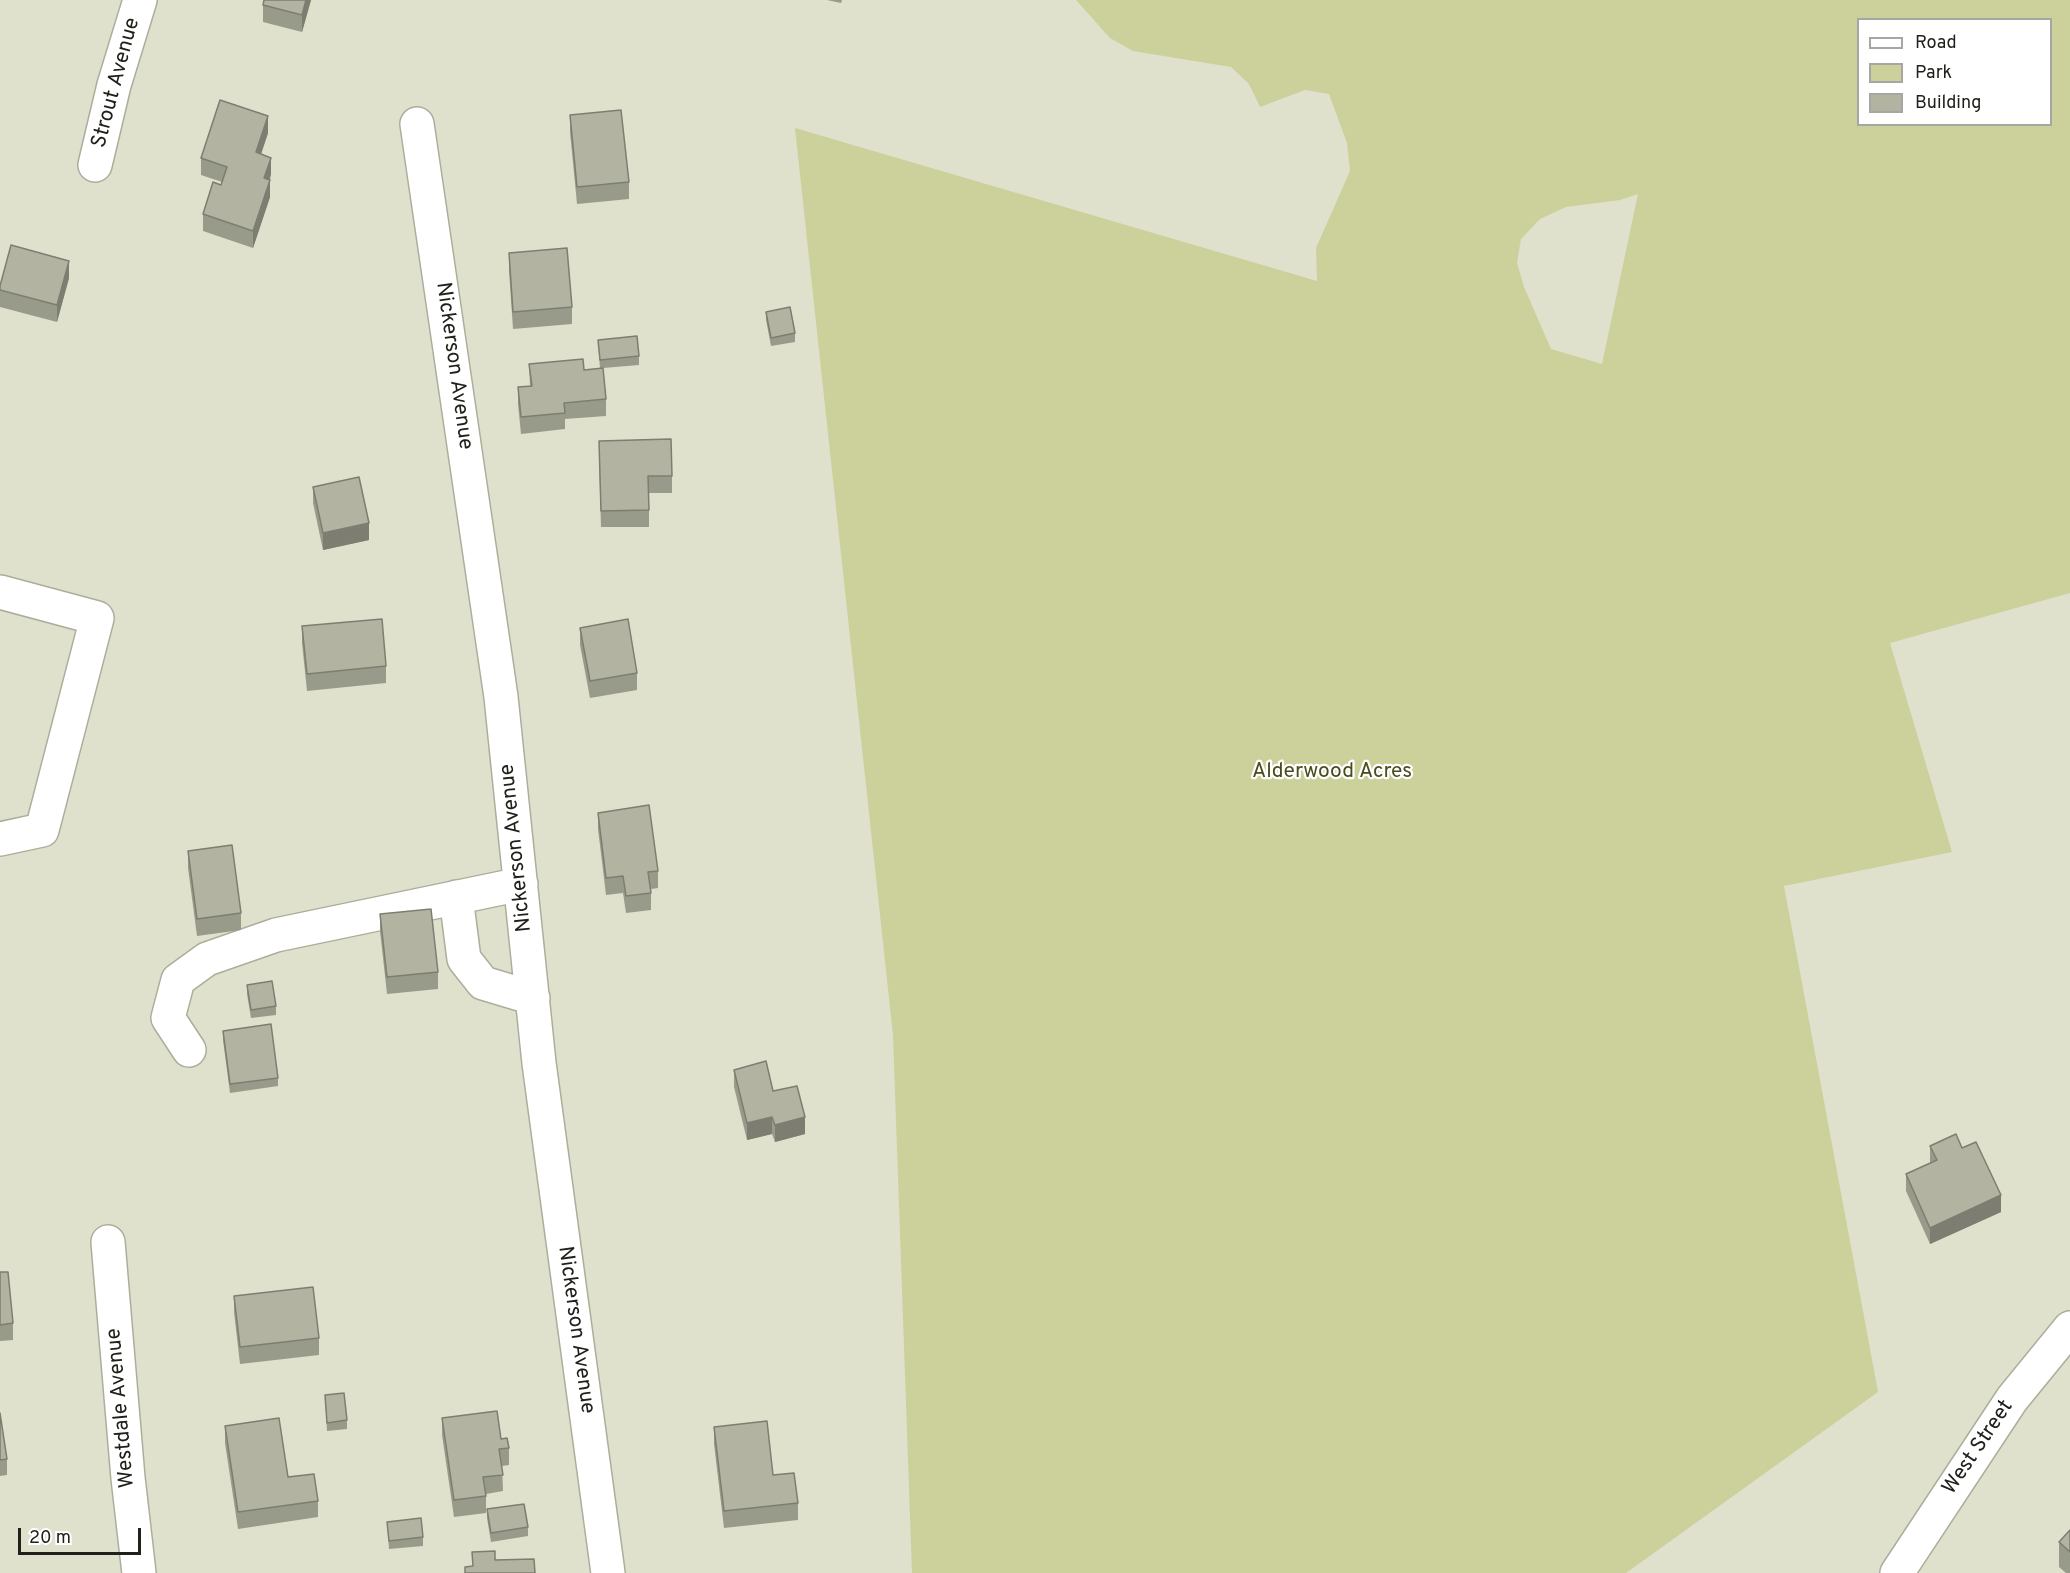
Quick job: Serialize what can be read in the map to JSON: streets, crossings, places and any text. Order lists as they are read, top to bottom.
{
  "streets": {
    "street": [
      "Strout Avenue",
      "Nickerson Avenue",
      "Westdale Avenue",
      "West Street"
    ]
  },
  "parks": ["Alderwood Acres"],
  "legend": ["Road", "Park", "Building"],
  "scale_bar": "20 m"
}
